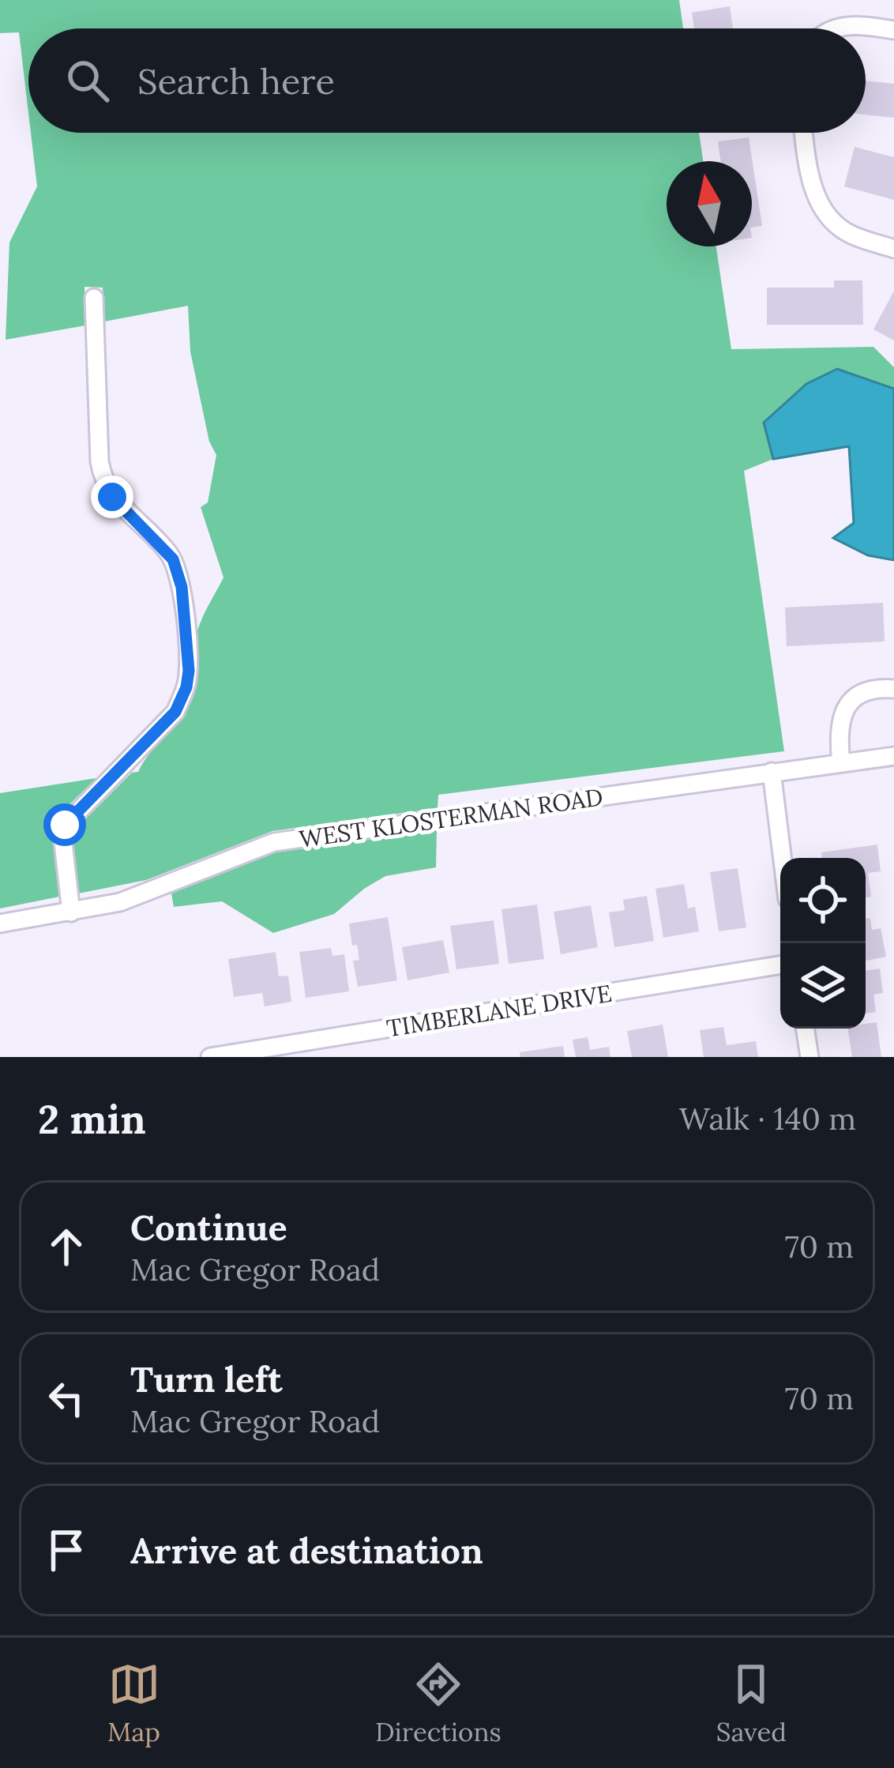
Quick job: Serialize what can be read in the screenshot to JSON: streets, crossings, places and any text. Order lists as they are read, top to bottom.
{
  "streets": {
    "street": ["WEST KLOSTERMAN ROAD", "TIMBERLANE DRIVE"]
  },
  "north": "top",
  "page": {
    "search": "Search here",
    "heading": ["2 min", "Walk · 140 m"],
    "list": [
      ["Continue", "Mac Gregor Road", "70 m"],
      ["Turn left", "Mac Gregor Road", "70 m"],
      "Arrive at destination"
    ],
    "nav": ["Map", "Directions", "Saved"]
  }
}
